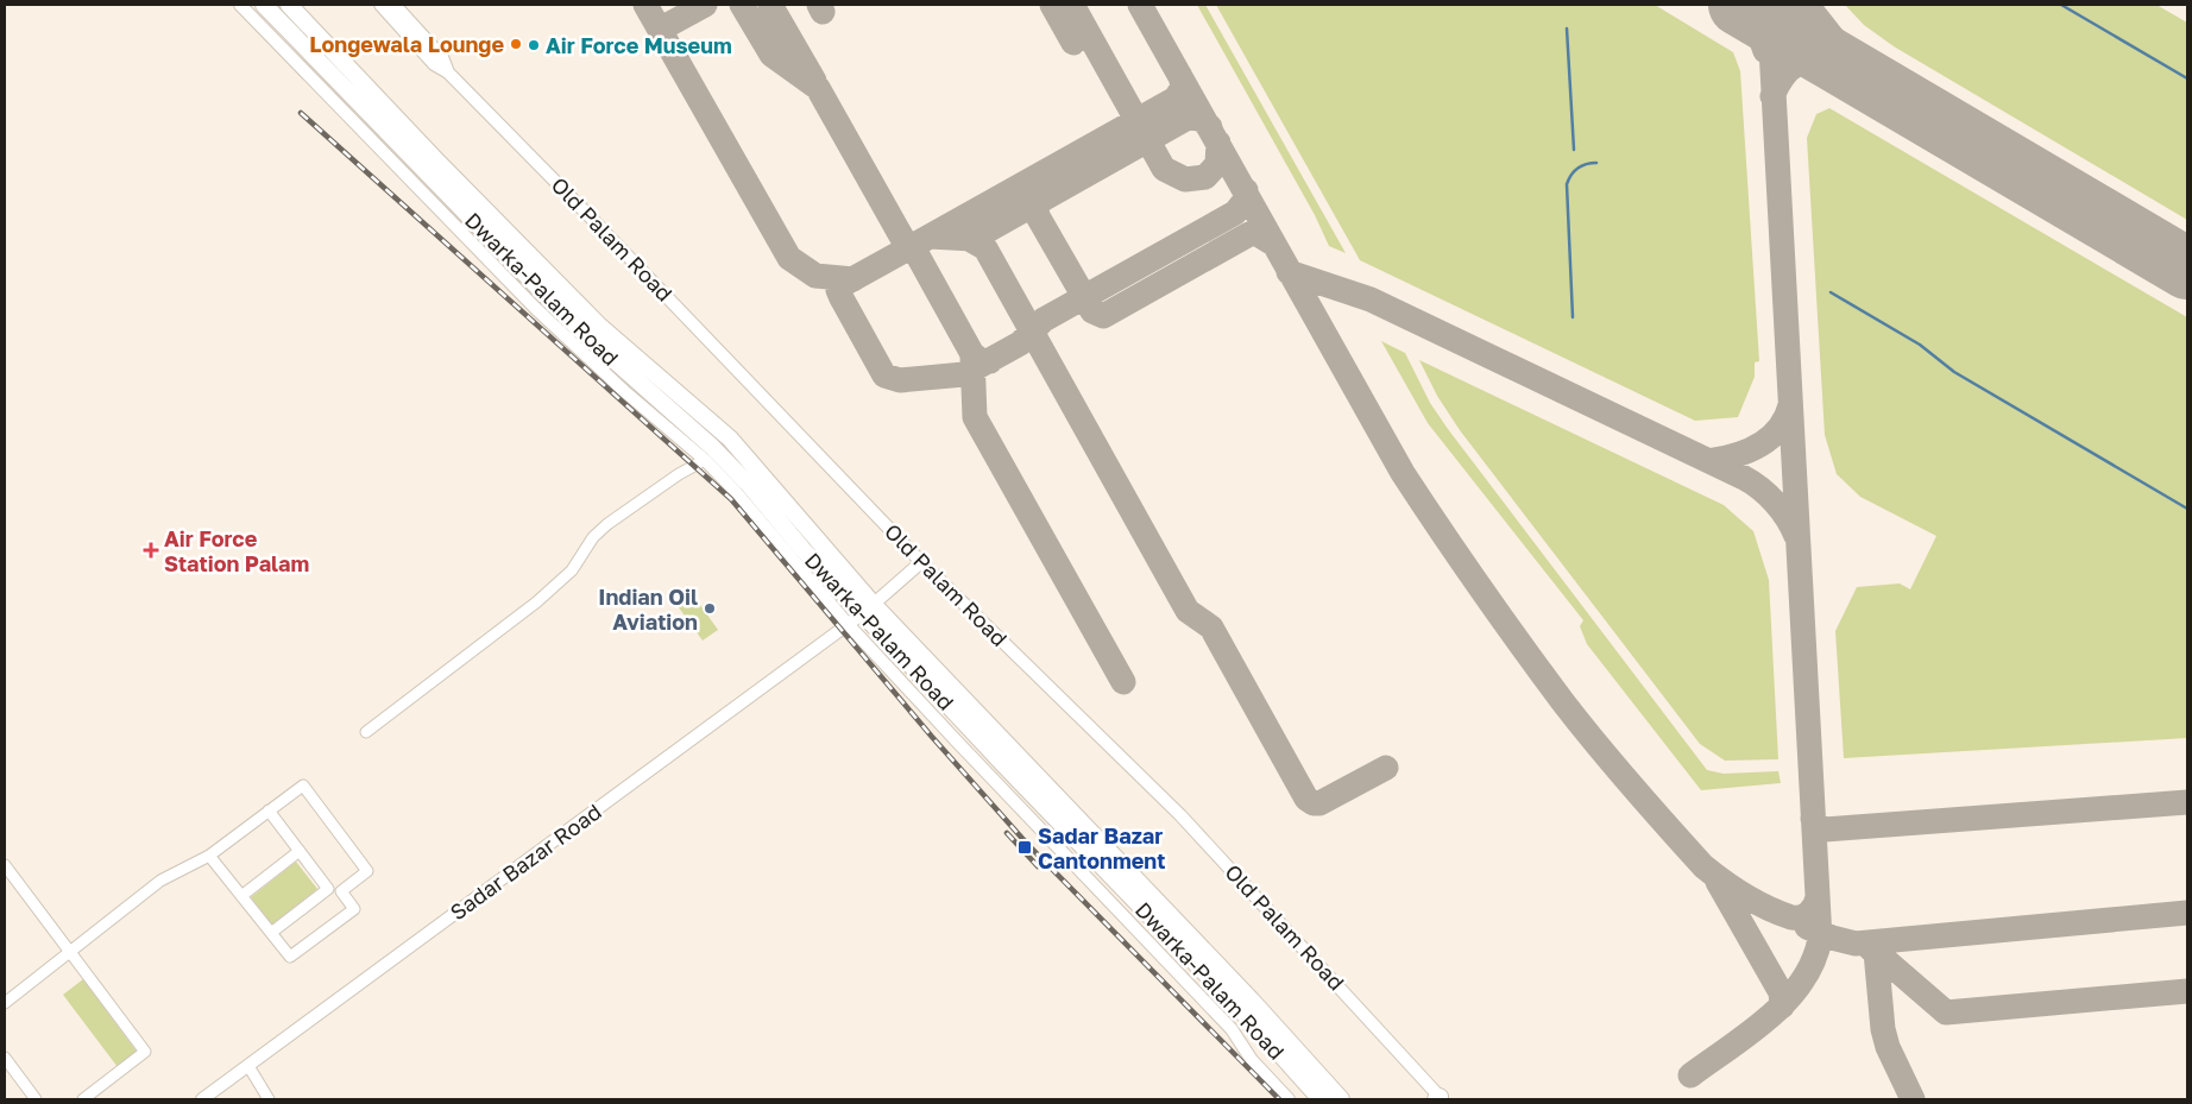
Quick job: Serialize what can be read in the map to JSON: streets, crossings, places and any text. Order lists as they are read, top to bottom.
{
  "streets": {
    "main road": ["Dwarka-Palam Road"],
    "street": ["Old Palam Road", "Sadar Bazar Road"]
  },
  "crossings": [
    ["Old Palam Road", "Sadar Bazar Road"],
    ["Dwarka-Palam Road", "Sadar Bazar Road"]
  ],
  "places": {
    "other": ["Longewala Lounge", "Air Force Museum", "Indian Oil Aviation"],
    "health": ["Air Force Station Palam"],
    "transit": ["Sadar Bazar Cantonment"]
  }
}
